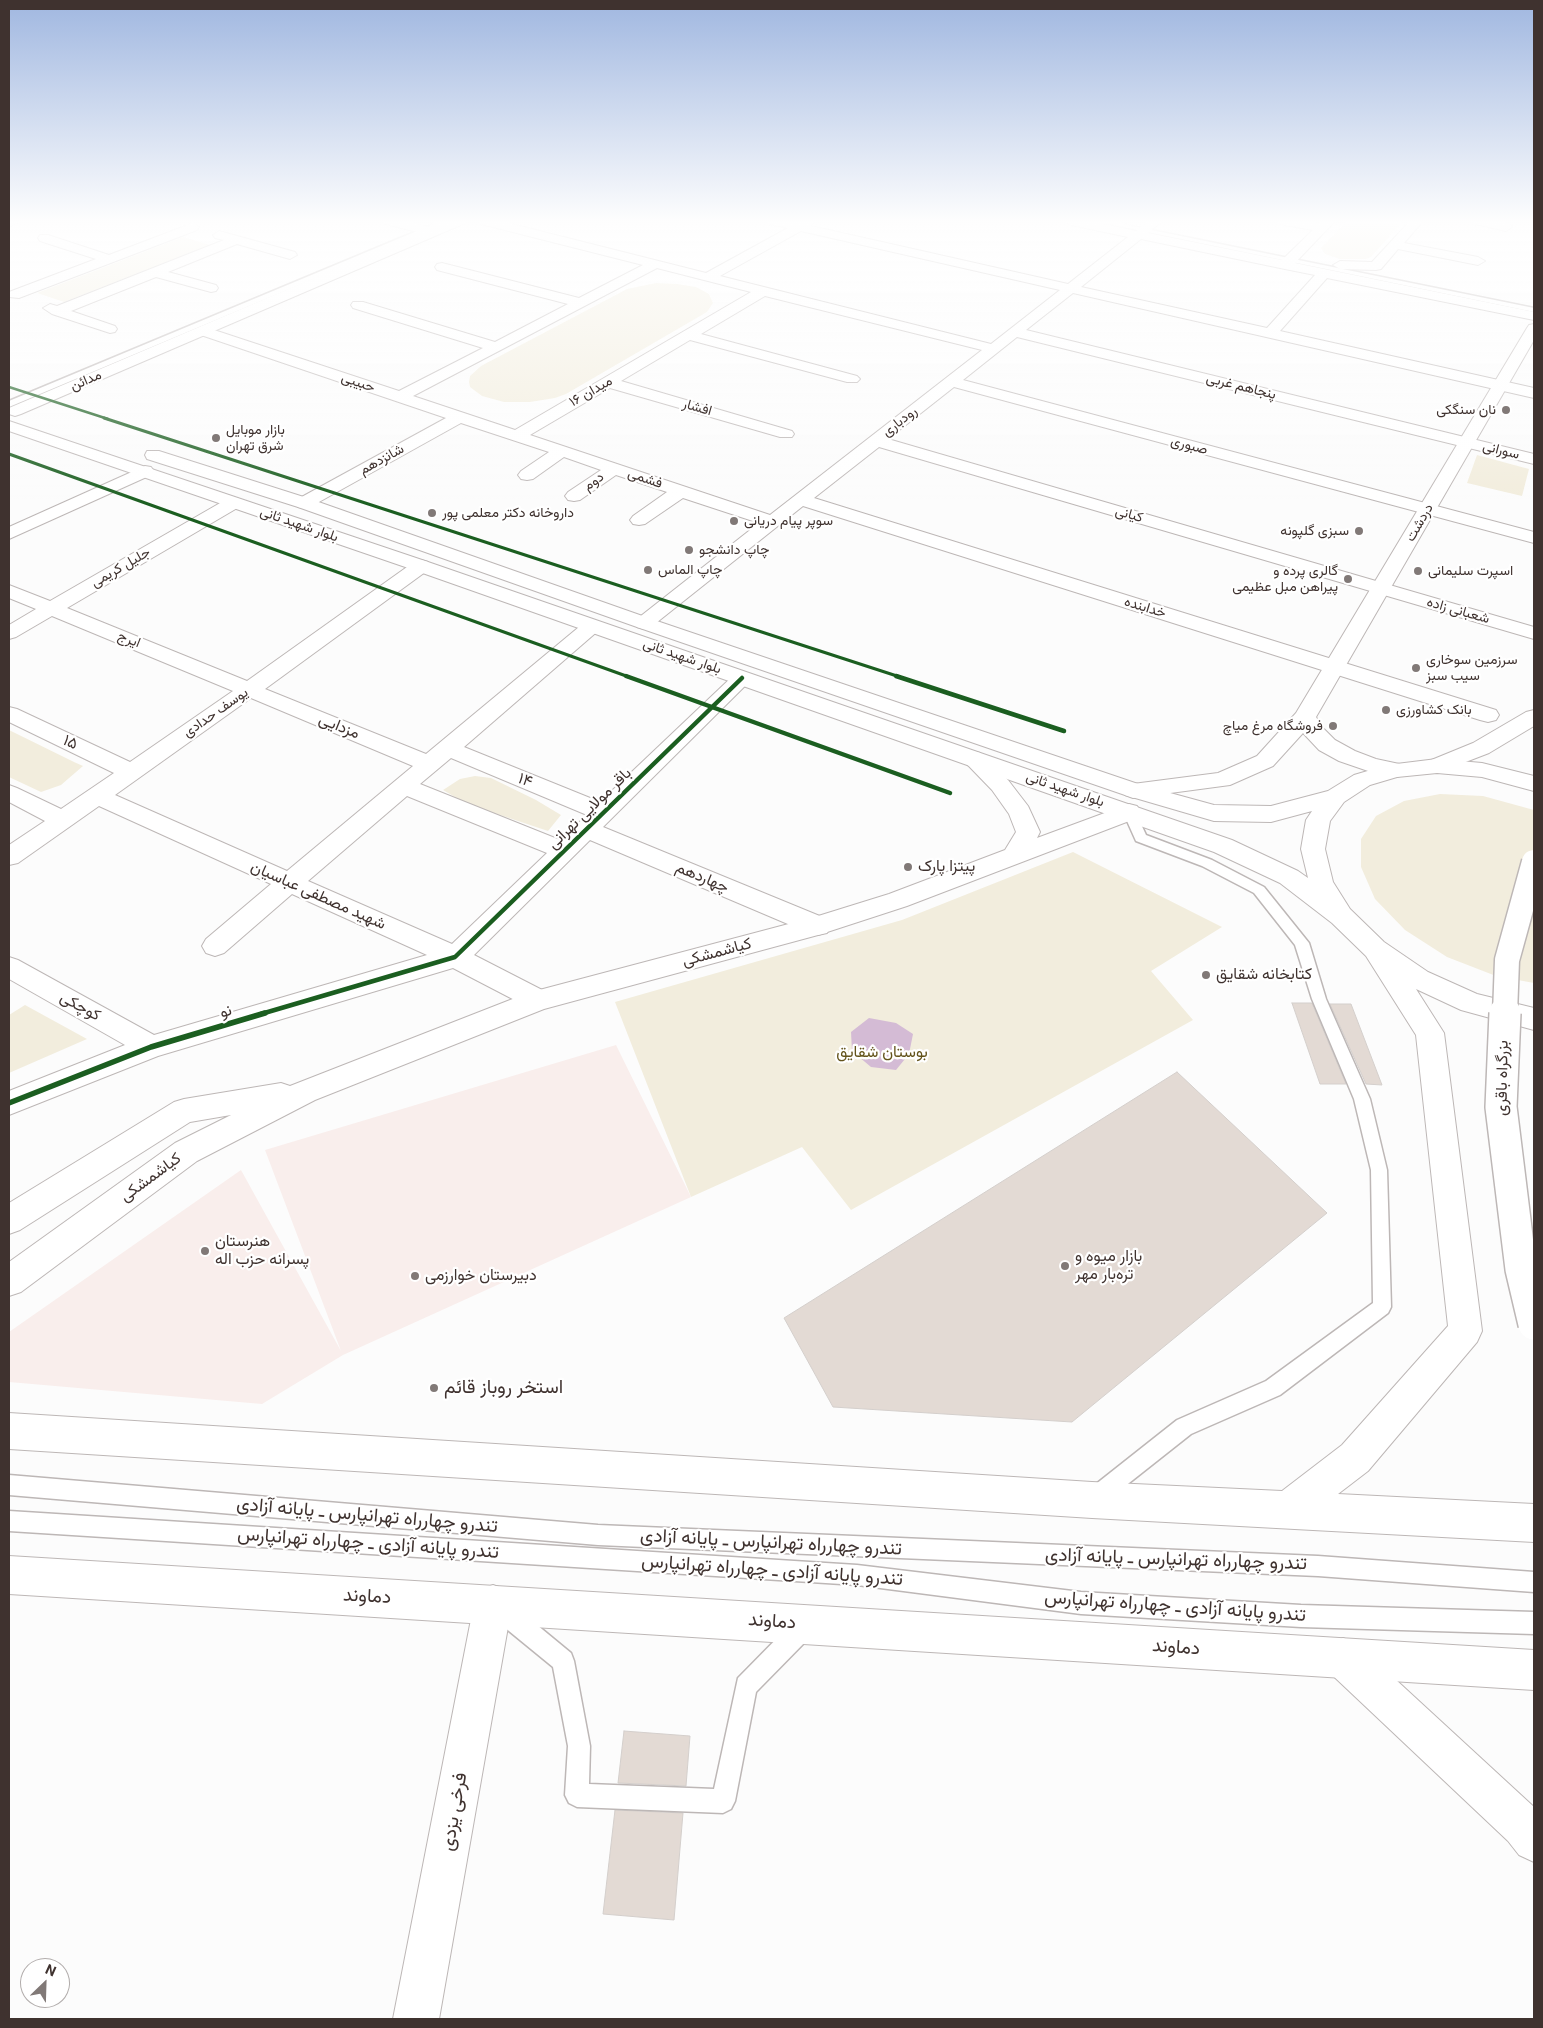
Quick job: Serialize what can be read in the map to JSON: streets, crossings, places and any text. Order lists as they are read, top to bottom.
{
  "streets": {
    "main road": [
      "مدائن",
      "حبیبی",
      "پنجاهم غربی",
      "میدان ۱۶",
      "افشار",
      "رودباری",
      "صبوری",
      "سورانی",
      "شانزدهم",
      "فشمی",
      "دوم",
      "کیانی",
      "دردشت",
      "بلوار شهید ثانی",
      "جلیل کریمی",
      "خدابنده",
      "شعبانی زاده",
      "ایرج",
      "یوسف حدادی",
      "مزدایی",
      "۱۵",
      "۱۴",
      "باقر مولایی تهرانی",
      "چهاردهم",
      "شهید مصطفی عباسیان",
      "کیاشمشکی",
      "کوچکی",
      "نو",
      "بزرگراه باقری",
      "دماوند",
      "فرخی یزدی"
    ],
    "lane": ["تندرو چهارراه تهرانپارس ـ پایانه آزادی", "تندرو پایانه آزادی ـ چهارراه تهرانپارس"]
  },
  "crossings": [
    ["مدائن", "حبیبی"],
    ["مدائن", "بلوار شهید ثانی"],
    ["پنجاهم غربی", "رودباری"],
    ["پنجاهم غربی", "سورانی"],
    ["پنجاهم غربی", "دردشت"],
    ["میدان ۱۶", "افشار"],
    ["میدان ۱۶", "فشمی"],
    ["رودباری", "صبوری"],
    ["رودباری", "فشمی"],
    ["رودباری", "کیانی"],
    ["رودباری", "بلوار شهید ثانی"],
    ["رودباری", "خدابنده"],
    ["صبوری", "دردشت"],
    ["سورانی", "دردشت"],
    ["شانزدهم", "بلوار شهید ثانی"],
    ["فشمی", "دوم"],
    ["کیانی", "دردشت"],
    ["کیانی", "شعبانی زاده"],
    ["دردشت", "بلوار شهید ثانی"],
    ["دردشت", "خدابنده"],
    ["دردشت", "شعبانی زاده"],
    ["دردشت", "کیاشمشکی"],
    ["بلوار شهید ثانی", "جلیل کریمی"],
    ["بلوار شهید ثانی", "یوسف حدادی"],
    ["بلوار شهید ثانی", "باقر مولایی تهرانی"],
    ["بلوار شهید ثانی", "کیاشمشکی"],
    ["جلیل کریمی", "ایرج"],
    ["ایرج", "یوسف حدادی"],
    ["ایرج", "مزدایی"],
    ["یوسف حدادی", "مزدایی"],
    ["یوسف حدادی", "۱۵"],
    ["یوسف حدادی", "شهید مصطفی عباسیان"],
    ["۱۴", "باقر مولایی تهرانی"],
    ["۱۴", "چهاردهم"],
    ["باقر مولایی تهرانی", "چهاردهم"],
    ["باقر مولایی تهرانی", "شهید مصطفی عباسیان"],
    ["باقر مولایی تهرانی", "نو"],
    ["چهاردهم", "کیاشمشکی"],
    ["شهید مصطفی عباسیان", "کیاشمشکی"],
    ["شهید مصطفی عباسیان", "نو"],
    ["کوچکی", "نو"],
    ["دماوند", "فرخی یزدی"]
  ],
  "parks": ["بوستان شقایق"],
  "places": [
    "نان سنگکی",
    "بازار موبایل شرق تهران",
    "داروخانه دکتر معلمی پور",
    "سوپر پیام دریانی",
    "سبزی گلپونه",
    "چاپ دانشجو",
    "چاپ‌ الماس",
    "اسپرت سلیمانی",
    "گالری پرده و پیراهن مبل عظیمی",
    "سرزمین سوخاری سیب سبز",
    "بانک کشاورزی",
    "فروشگاه مرغ میاچ",
    "پیتزا پارک",
    "کتابخانه شقایق",
    "هنرستان پسرانه حزب اله",
    "بازار میوه و تره‌بار مهر",
    "دبیرستان خوارزمی",
    "استخر روباز قائم"
  ],
  "north": "top right"
}
